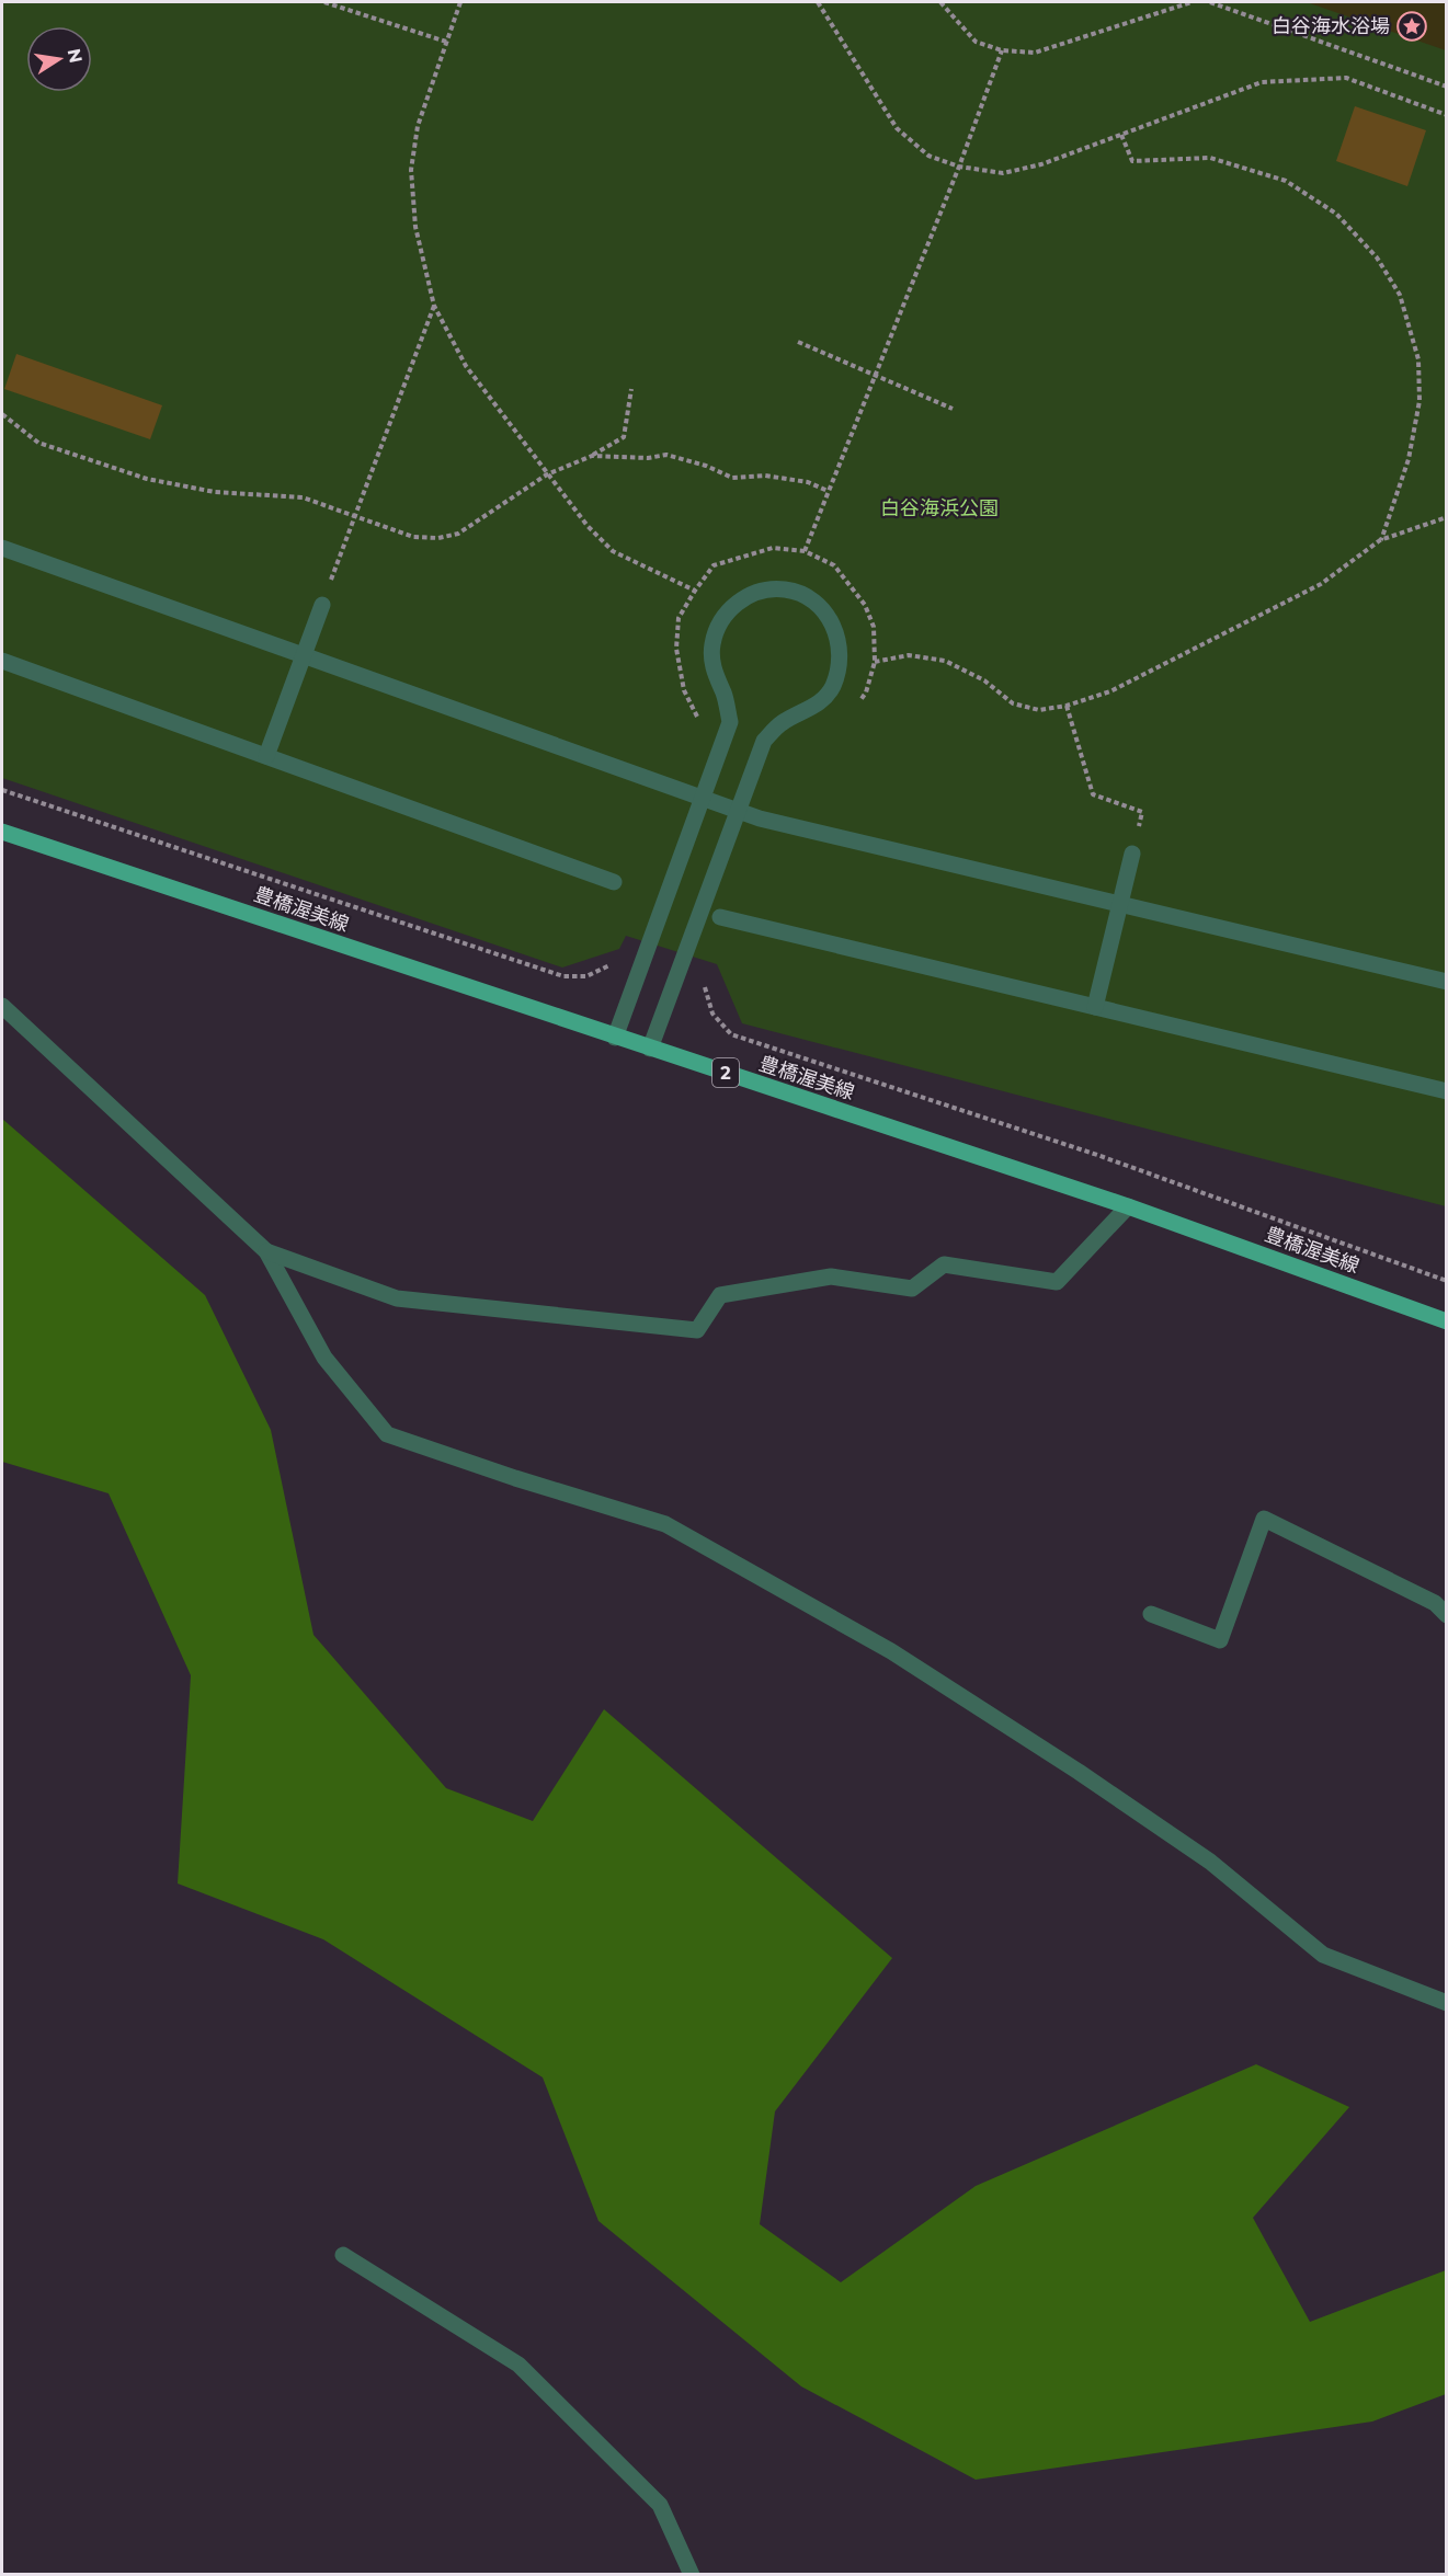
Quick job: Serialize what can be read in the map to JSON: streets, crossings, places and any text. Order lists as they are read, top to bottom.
{
  "streets": {
    "main road": ["豊橋渥美線", "2"]
  },
  "parks": ["白谷海浜公園"],
  "places": {
    "place": ["白谷海水浴場"]
  },
  "north": "right"
}
